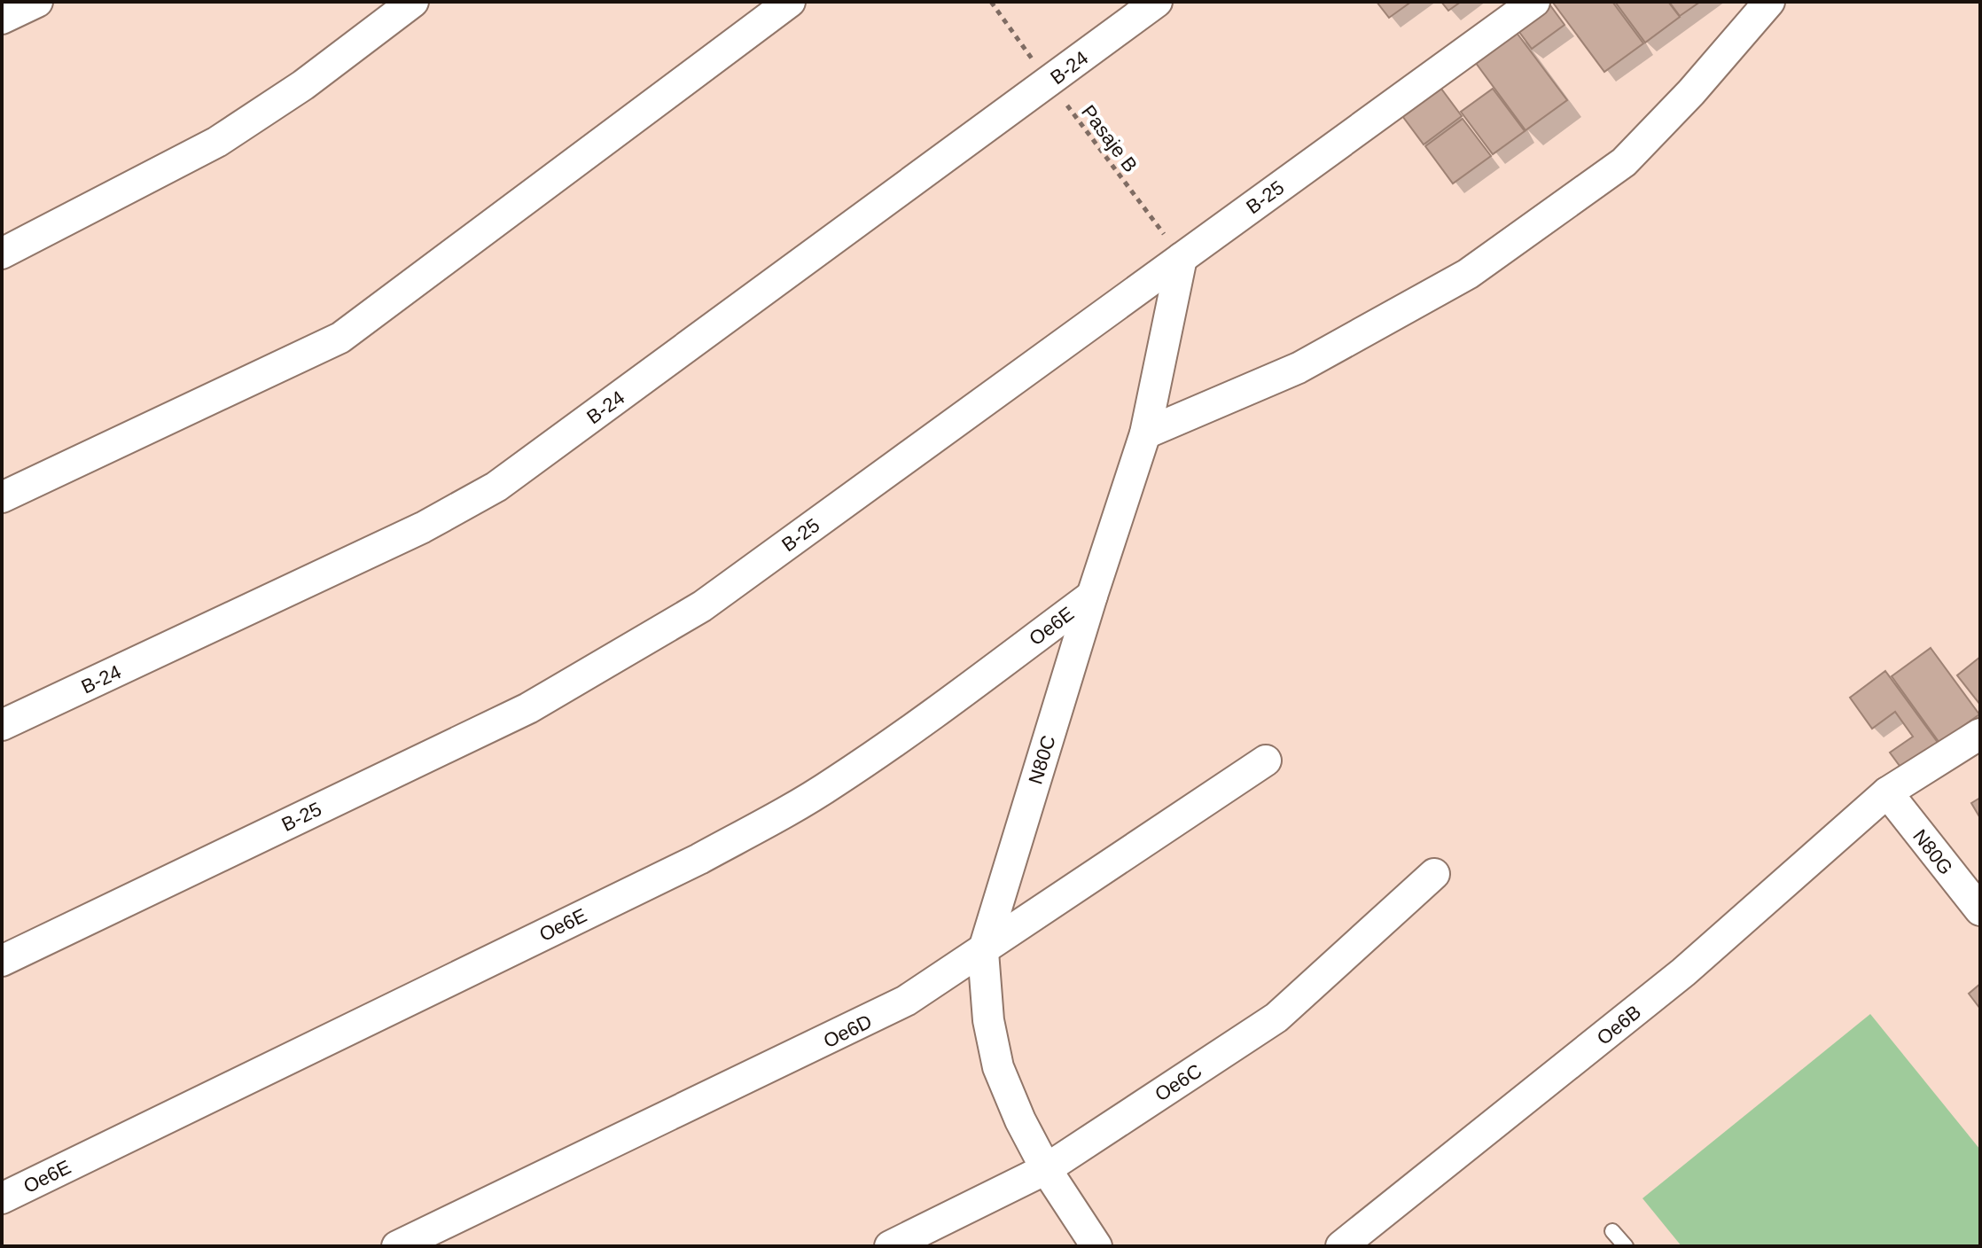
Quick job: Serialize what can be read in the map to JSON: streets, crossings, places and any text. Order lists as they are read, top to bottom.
{
  "streets": {
    "street": [
      "B-24",
      "B-25",
      "Oe6E",
      "N80C",
      "N80G",
      "Oe6B",
      "Oe6D",
      "Oe6C"
    ],
    "path": ["Pasaje B"]
  },
  "crossings": [
    ["B-24", "Pasaje B"],
    ["Pasaje B", "B-25"],
    ["Pasaje B", "N80C"],
    ["B-25", "N80C"],
    ["Oe6E", "N80C"],
    ["N80C", "Oe6D"],
    ["N80C", "Oe6C"],
    ["N80G", "Oe6B"]
  ]
}
